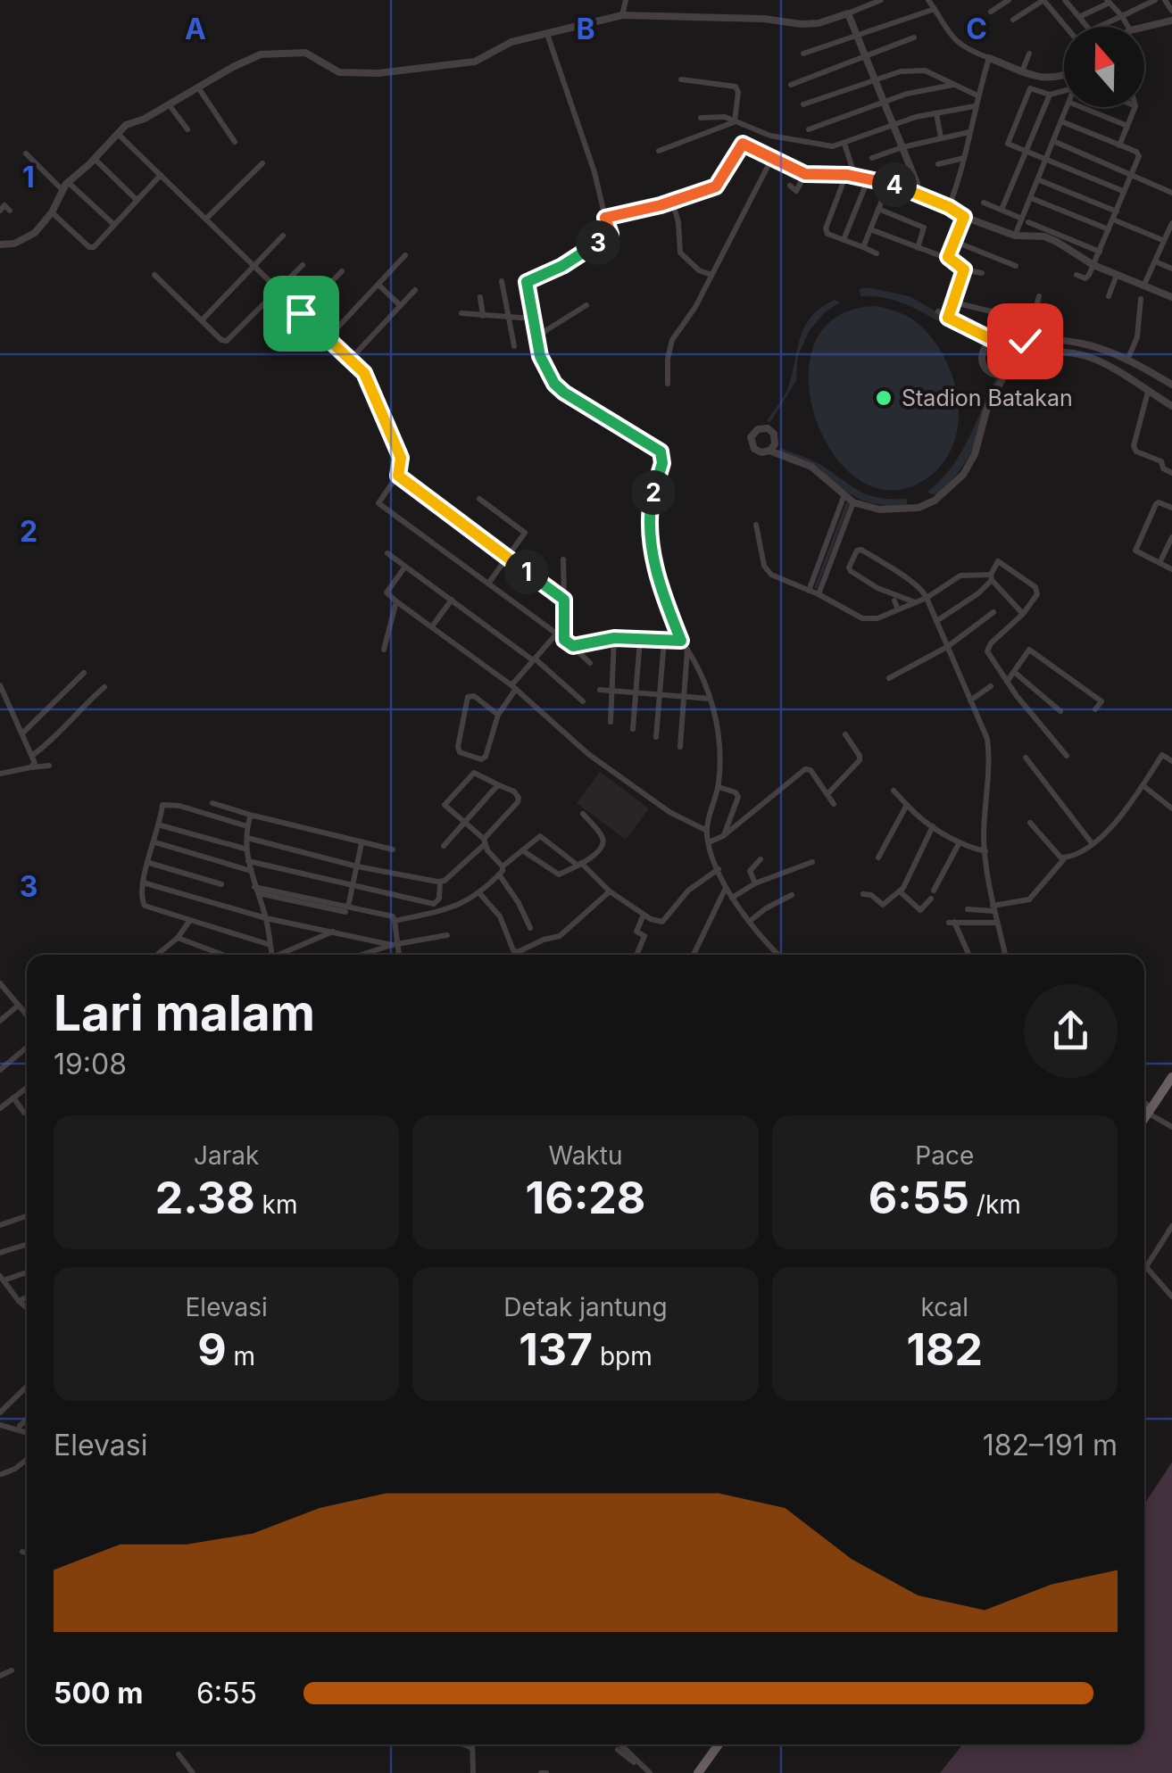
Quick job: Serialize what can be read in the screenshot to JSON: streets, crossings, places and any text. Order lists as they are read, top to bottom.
{
  "places": ["Stadion Batakan"],
  "north": "top",
  "page": {
    "pins": [
      "4",
      "3",
      "2",
      "1"
    ],
    "heading": ["Lari malam", "19:08"],
    "stats": [
      ["Jarak", "2.38 km"],
      ["Waktu", "16:28"],
      ["Pace", "6:55 /km"],
      ["Elevasi", "9 m"],
      ["Detak jantung", "137 bpm"],
      ["kcal", "182"]
    ],
    "chart": ["Elevasi", "182–191 m"],
    "list": [
      {
        "name": "500 m",
        "note": "6:55"
      }
    ]
  },
  "grid": {
    "columns": ["A", "B", "C"],
    "rows": ["1", "2", "3"]
  }
}
